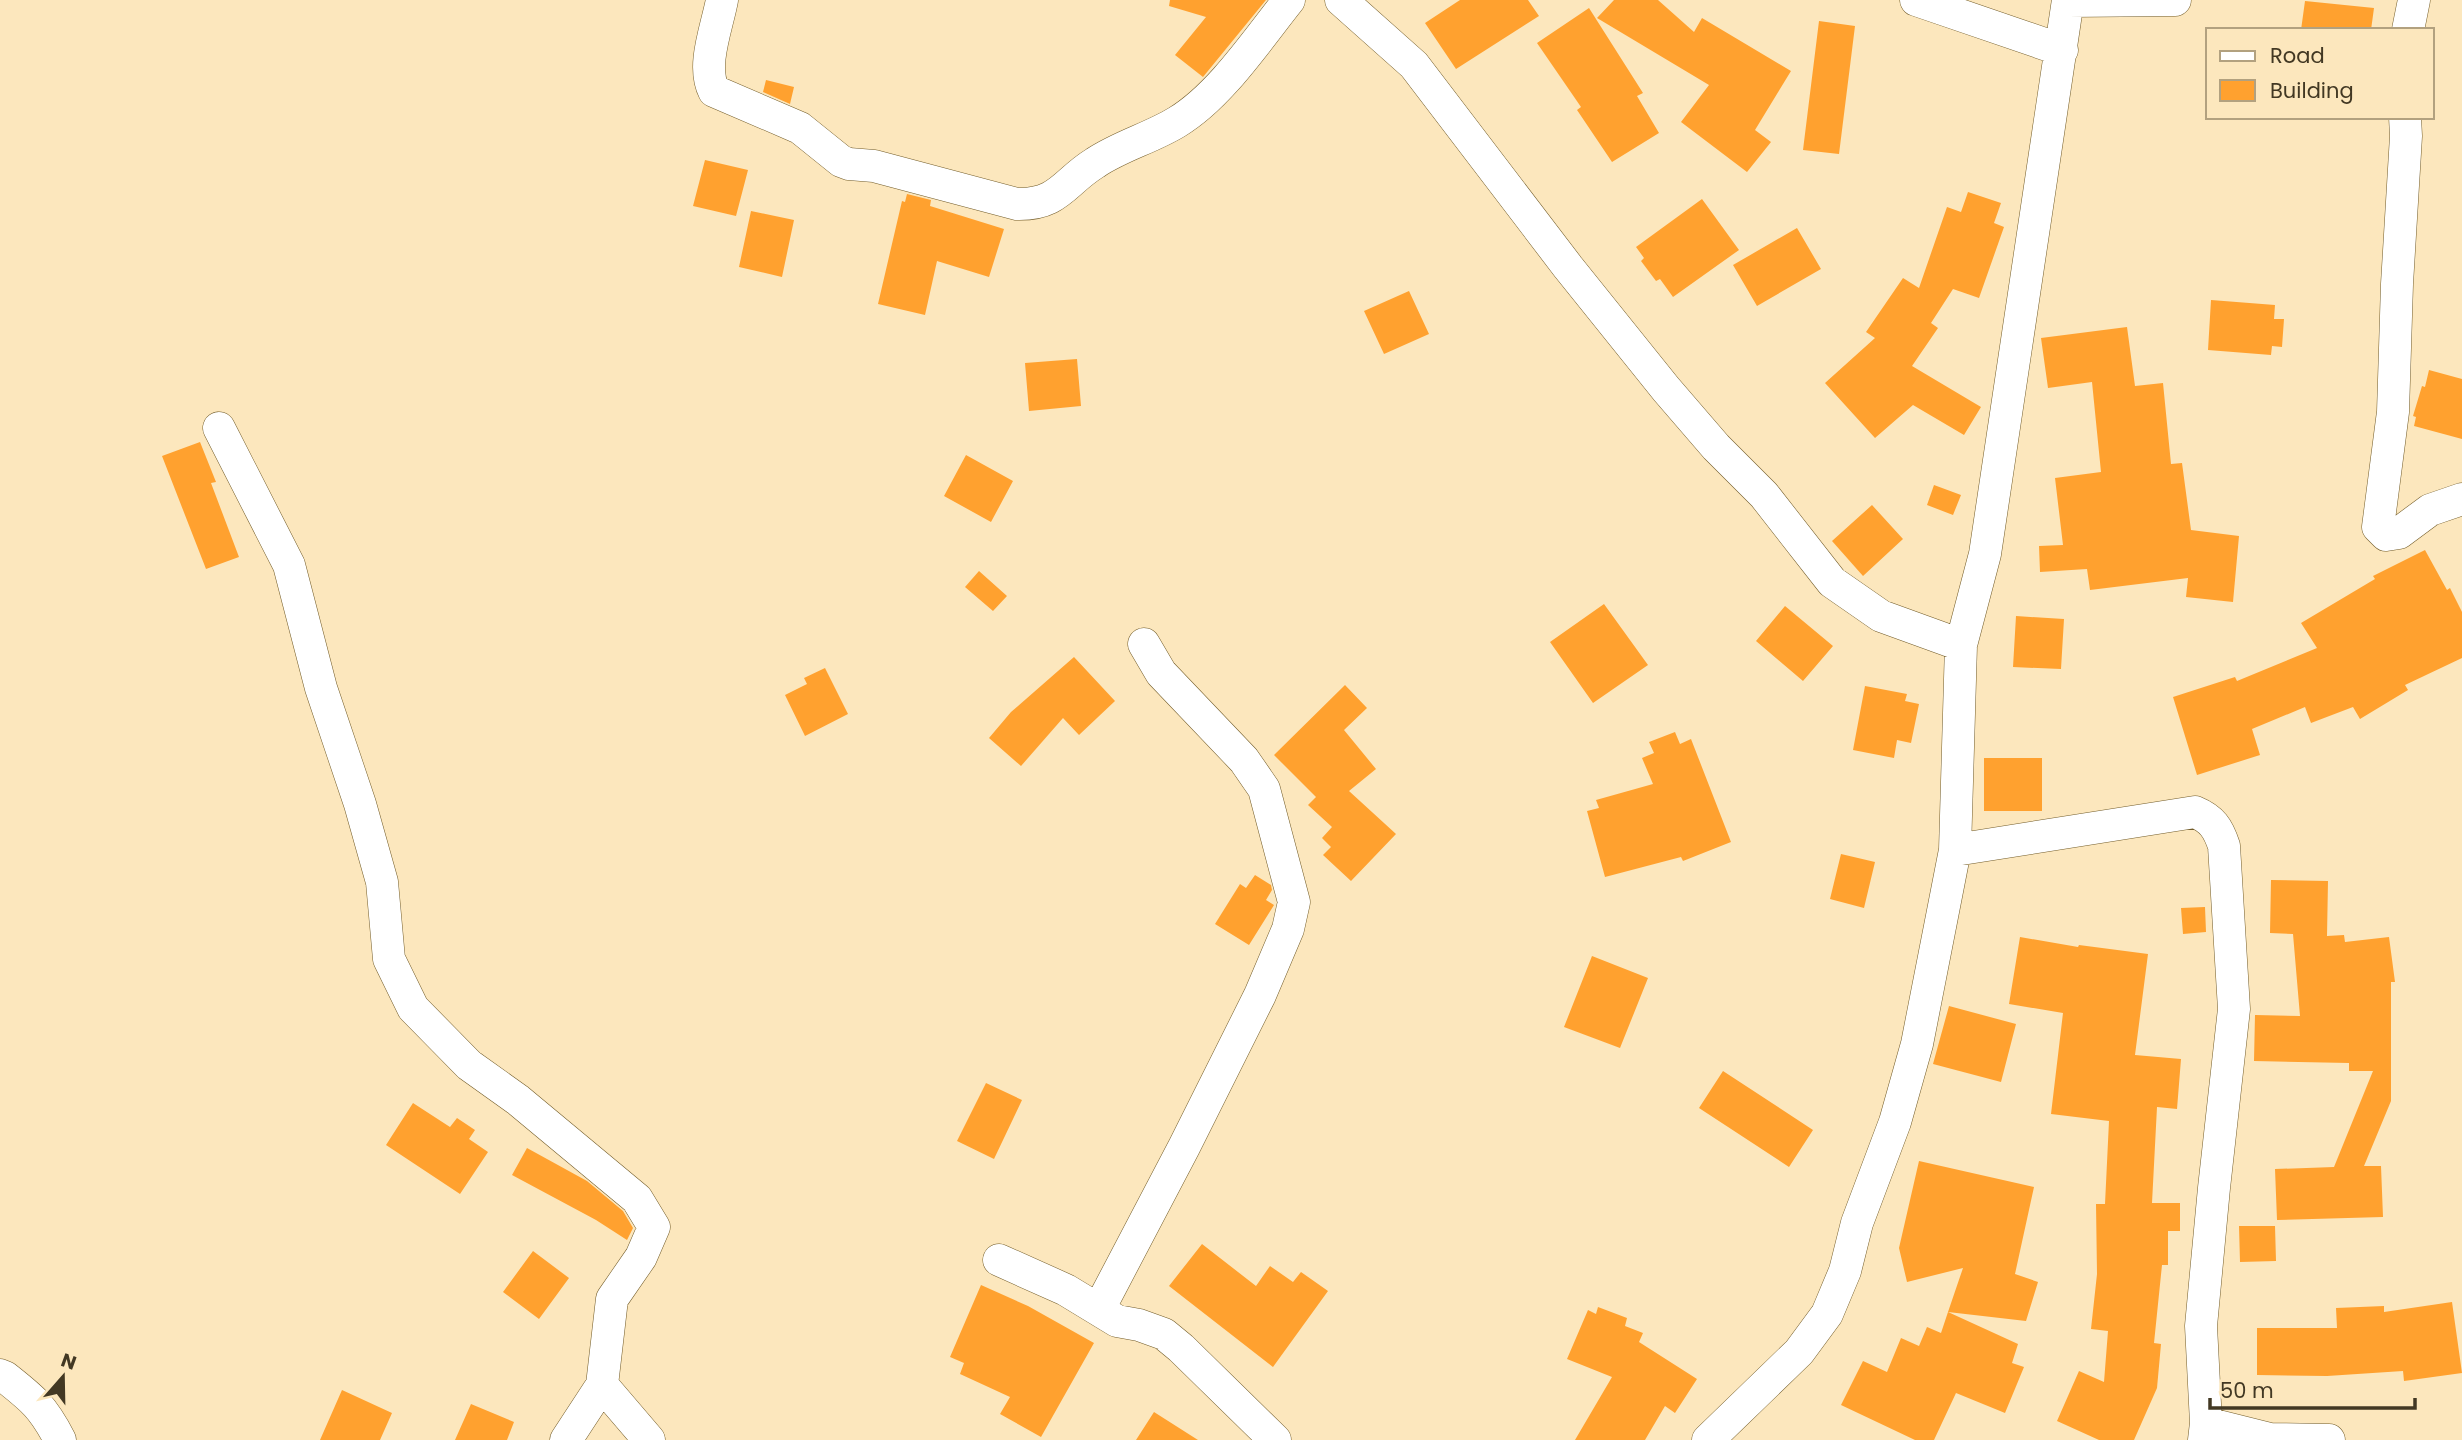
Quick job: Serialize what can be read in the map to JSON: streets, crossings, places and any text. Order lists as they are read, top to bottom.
{
  "legend": ["Road", "Building"],
  "scale_bar": "50 m",
  "north": "top"
}
